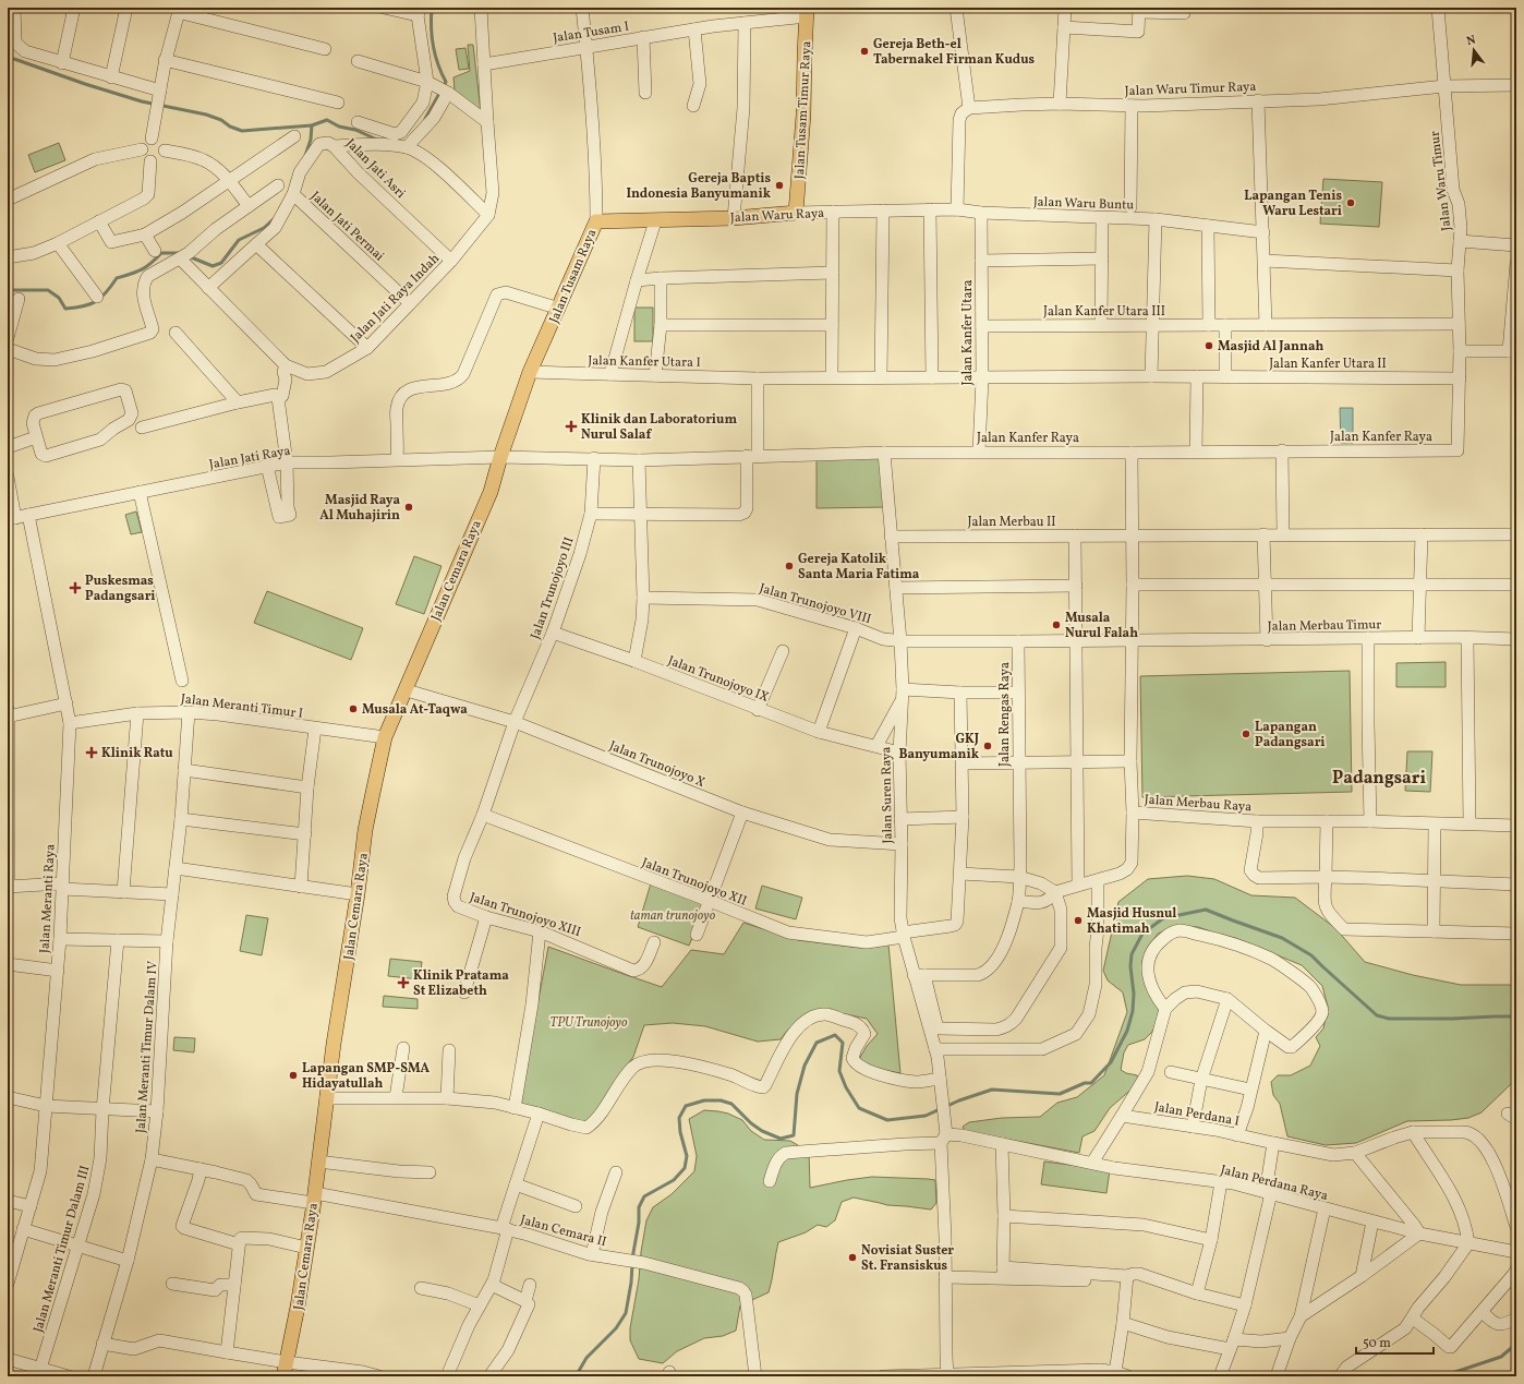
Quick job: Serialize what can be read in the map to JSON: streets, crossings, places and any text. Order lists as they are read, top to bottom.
{
  "streets": {
    "main road": [
      "Jalan Tusam Timur Raya",
      "Jalan Waru Raya",
      "Jalan Tusam Raya",
      "Jalan Cemara Raya"
    ],
    "street": [
      "Jalan Tusam I",
      "Jalan Waru Timur Raya",
      "Jalan Jati Asri",
      "Jalan Waru Timur",
      "Jalan Waru Buntu",
      "Jalan Jati Permai",
      "Jalan Jati Raya Indah",
      "Jalan Kanfer Utara III",
      "Jalan Kanfer Utara",
      "Jalan Kanfer Utara I",
      "Jalan Kanfer Utara II",
      "Jalan Kanfer Raya",
      "Jalan Jati Raya",
      "Jalan Merbau II",
      "Jalan Trunojoyo III",
      "Jalan Trunojoyo VIII",
      "Jalan Merbau Timur",
      "Jalan Trunojoyo IX",
      "Jalan Meranti Timur I",
      "Jalan Rengas Raya",
      "Jalan Trunojoyo X",
      "Jalan Suren Raya",
      "Jalan Merbau Raya",
      "Jalan Trunojoyo XII",
      "Jalan Meranti Raya",
      "Jalan Trunojoyo XIII",
      "Jalan Meranti Timur Dalam IV",
      "Jalan Perdana I",
      "Jalan Perdana Raya",
      "Jalan Cemara II",
      "Jalan Meranti Timur Dalam III"
    ]
  },
  "crossings": [
    ["Jalan Tusam I", "Jalan Tusam Timur Raya"],
    ["Jalan Tusam I", "Jalan Tusam Raya"],
    ["Jalan Tusam I", "Jalan Jati Raya Indah"],
    ["Jalan Waru Timur Raya", "Jalan Waru Timur"],
    ["Jalan Tusam Timur Raya", "Jalan Waru Raya"],
    ["Jalan Jati Asri", "Jalan Jati Permai"],
    ["Jalan Jati Asri", "Jalan Jati Raya Indah"],
    ["Jalan Waru Timur", "Jalan Kanfer Utara III"],
    ["Jalan Waru Timur", "Jalan Kanfer Raya"],
    ["Jalan Waru Buntu", "Jalan Waru Raya"],
    ["Jalan Waru Buntu", "Jalan Kanfer Utara"],
    ["Jalan Waru Raya", "Jalan Tusam Raya"],
    ["Jalan Jati Permai", "Jalan Jati Raya Indah"],
    ["Jalan Tusam Raya", "Jalan Kanfer Utara I"],
    ["Jalan Tusam Raya", "Jalan Kanfer Raya"],
    ["Jalan Tusam Raya", "Jalan Jati Raya"],
    ["Jalan Tusam Raya", "Jalan Cemara Raya"],
    ["Jalan Kanfer Utara III", "Jalan Kanfer Utara"],
    ["Jalan Kanfer Utara", "Jalan Kanfer Utara I"],
    ["Jalan Kanfer Utara", "Jalan Kanfer Utara II"],
    ["Jalan Kanfer Utara", "Jalan Kanfer Raya"],
    ["Jalan Kanfer Utara I", "Jalan Kanfer Utara II"],
    ["Jalan Kanfer Utara II", "Jalan Kanfer Raya"],
    ["Jalan Kanfer Raya", "Jalan Jati Raya"],
    ["Jalan Kanfer Raya", "Jalan Cemara Raya"],
    ["Jalan Kanfer Raya", "Jalan Trunojoyo III"],
    ["Jalan Kanfer Raya", "Jalan Suren Raya"],
    ["Jalan Kanfer Raya", "Jalan Merbau Raya"],
    ["Jalan Jati Raya", "Jalan Cemara Raya"],
    ["Jalan Jati Raya", "Jalan Meranti Raya"],
    ["Jalan Merbau II", "Jalan Suren Raya"],
    ["Jalan Merbau II", "Jalan Merbau Raya"],
    ["Jalan Cemara Raya", "Jalan Meranti Timur I"],
    ["Jalan Cemara Raya", "Jalan Trunojoyo X"],
    ["Jalan Cemara Raya", "Jalan Cemara II"],
    ["Jalan Trunojoyo III", "Jalan Trunojoyo IX"],
    ["Jalan Trunojoyo III", "Jalan Trunojoyo X"],
    ["Jalan Trunojoyo III", "Jalan Trunojoyo XIII"],
    ["Jalan Trunojoyo VIII", "Jalan Rengas Raya"],
    ["Jalan Trunojoyo VIII", "Jalan Suren Raya"],
    ["Jalan Merbau Timur", "Jalan Merbau Raya"],
    ["Jalan Trunojoyo IX", "Jalan Suren Raya"],
    ["Jalan Meranti Timur I", "Jalan Meranti Raya"],
    ["Jalan Meranti Timur I", "Jalan Meranti Timur Dalam IV"],
    ["Jalan Rengas Raya", "Jalan Suren Raya"],
    ["Jalan Trunojoyo X", "Jalan Suren Raya"],
    ["Jalan Trunojoyo X", "Jalan Trunojoyo XIII"],
    ["Jalan Suren Raya", "Jalan Trunojoyo XII"],
    ["Jalan Suren Raya", "Jalan Perdana Raya"],
    ["Jalan Trunojoyo XII", "Jalan Trunojoyo XIII"],
    ["Jalan Meranti Timur Dalam IV", "Jalan Cemara II"]
  ],
  "districts": ["Padangsari"],
  "parks": ["taman trunojoyo", "TPU Trunojoyo"],
  "places": {
    "other": [
      "Gereja Beth-el Tabernakel Firman Kudus",
      "Gereja Baptis Indonesia Banyumanik",
      "Lapangan Tenis Waru Lestari",
      "Masjid Al Jannah",
      "Masjid Raya Al Muhajirin",
      "Gereja Katolik Santa Maria Fatima",
      "Musala Nurul Falah",
      "Musala At-Taqwa",
      "Lapangan Padangsari",
      "GKJ Banyumanik",
      "Masjid Husnul Khatimah",
      "Lapangan SMP-SMA Hidayatullah",
      "Novisiat Suster St. Fransiskus"
    ],
    "health": [
      "Klinik dan Laboratorium Nurul Salaf",
      "Puskesmas Padangsari",
      "Klinik Ratu",
      "Klinik Pratama St Elizabeth"
    ]
  },
  "scale_bar": "50 m",
  "north": "top"
}
